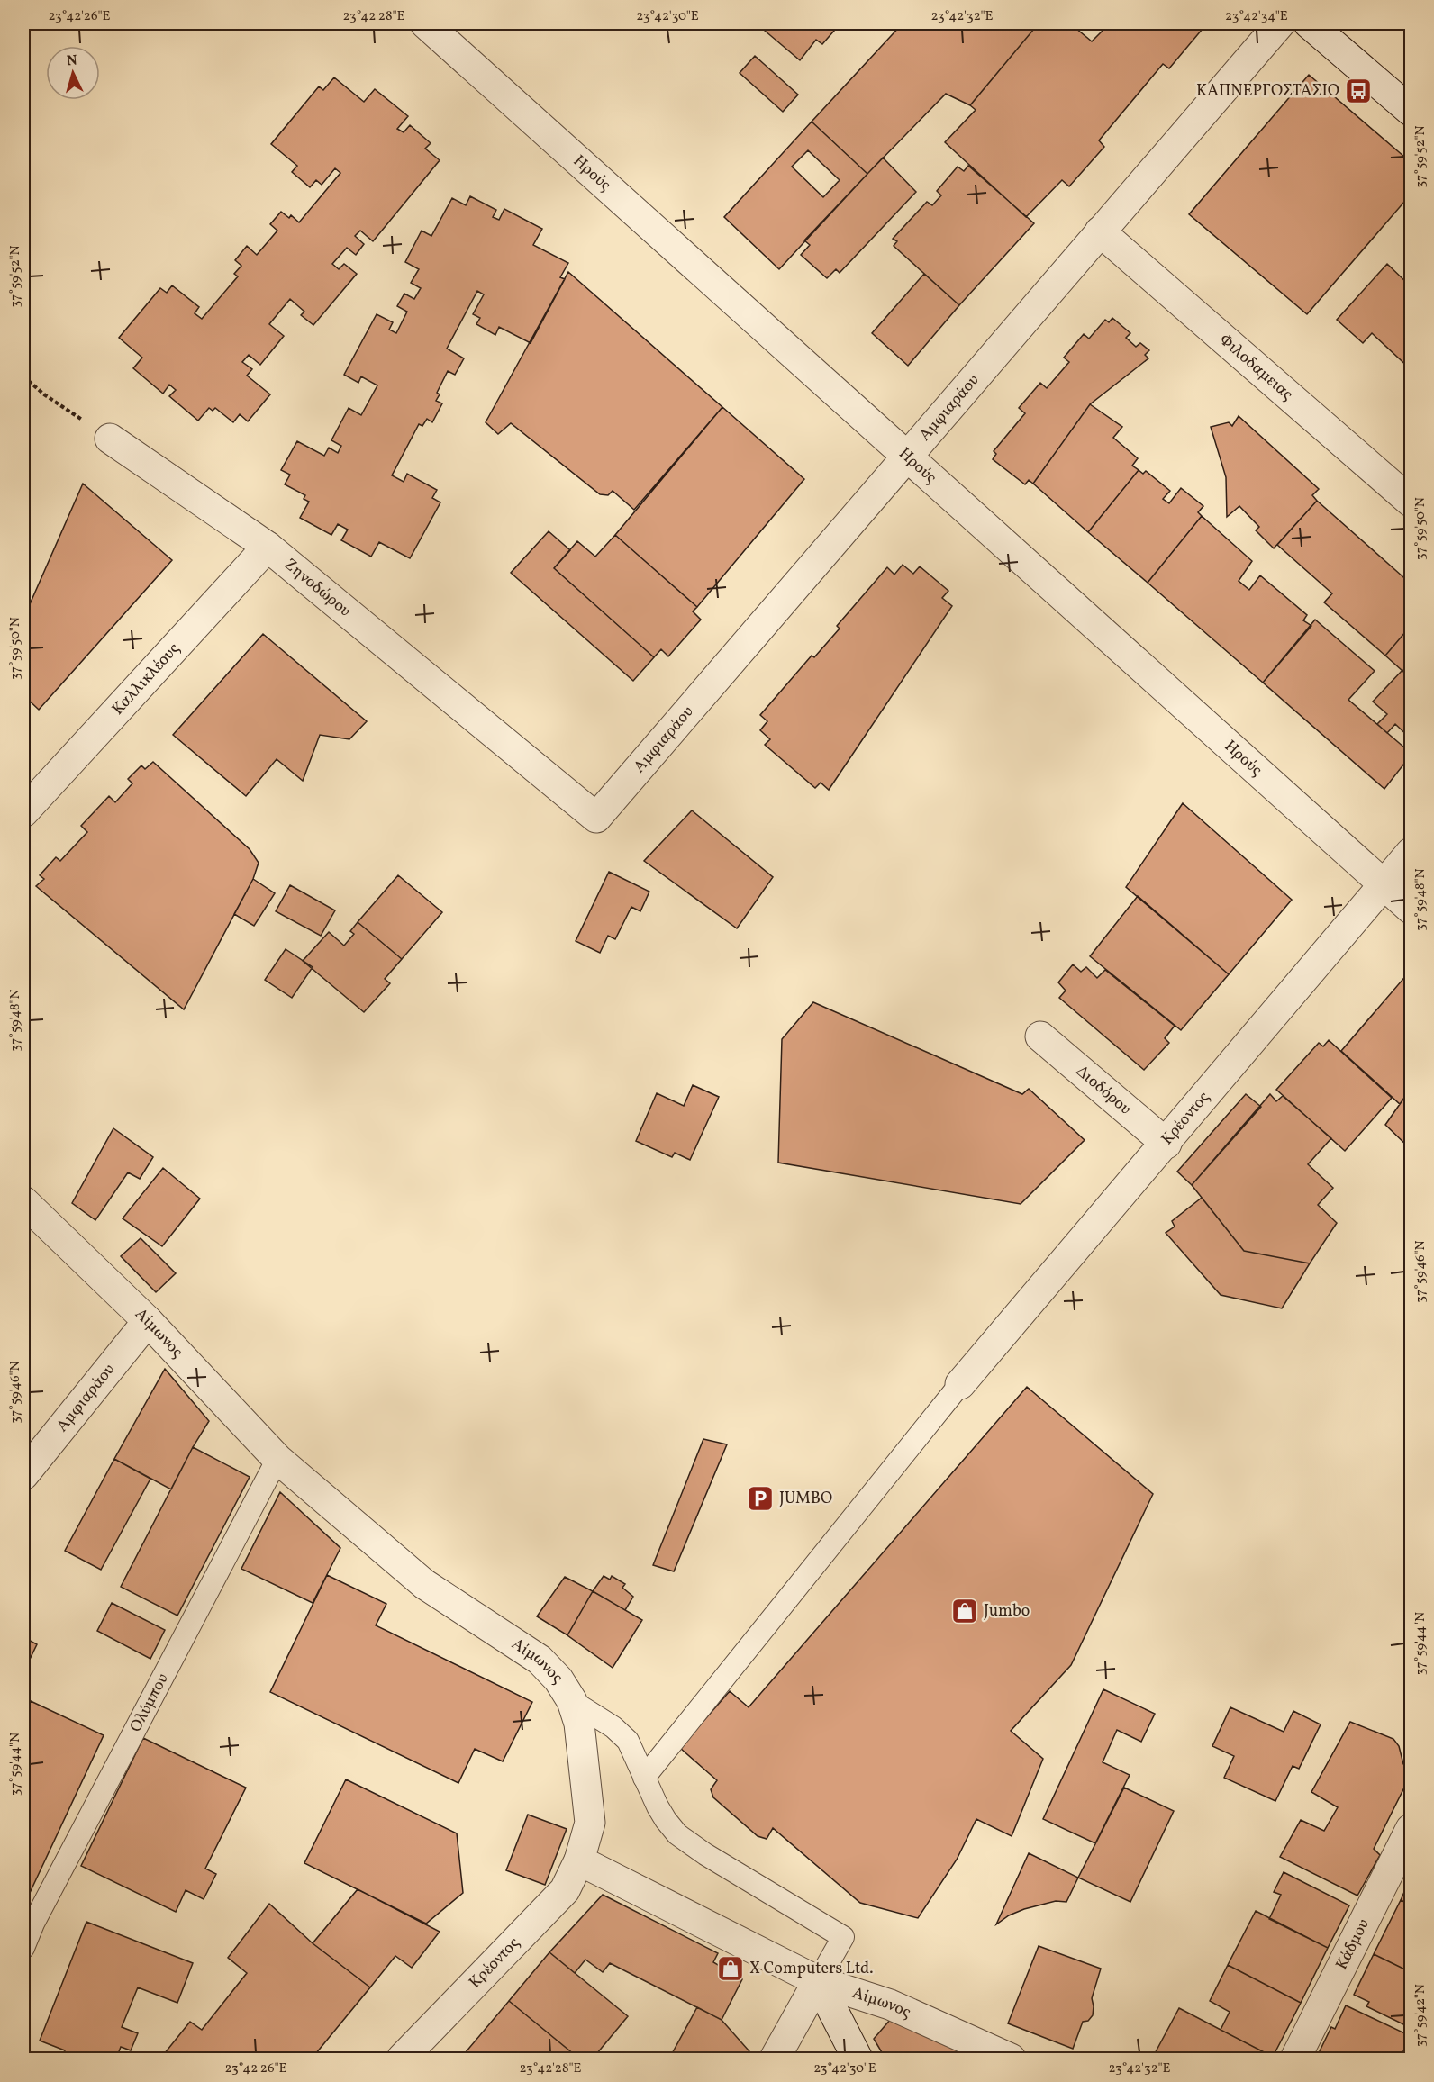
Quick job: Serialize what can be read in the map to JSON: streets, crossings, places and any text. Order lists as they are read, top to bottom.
{
  "streets": {
    "street": [
      "Ηρούς",
      "Φιλοδαμειας",
      "Αμφιαράου",
      "Ζηνοδώρου",
      "Καλλικλέους",
      "Διοδόρου",
      "Κρέοντος",
      "Αίμωνος",
      "Κάδμου"
    ],
    "lane": ["Ολύμπου"]
  },
  "crossings": [
    ["Ηρούς", "Αμφιαράου"],
    ["Ηρούς", "Κρέοντος"],
    ["Φιλοδαμειας", "Αμφιαράου"],
    ["Αμφιαράου", "Ζηνοδώρου"],
    ["Αμφιαράου", "Αίμωνος"],
    ["Ζηνοδώρου", "Καλλικλέους"],
    ["Διοδόρου", "Κρέοντος"],
    ["Κρέοντος", "Αίμωνος"],
    ["Αίμωνος", "Ολύμπου"]
  ],
  "places": {
    "bus stop": ["ΚΑΠΝΕΡΓΟΣΤΑΣΙΟ"],
    "parking": ["JUMBO"],
    "shop": ["Jumbo", "X Computers Ltd."]
  },
  "north": "top",
  "coordinates": [
    "23°42'26\"E",
    "23°42'28\"E",
    "23°42'30\"E",
    "23°42'32\"E",
    "23°42'34\"E",
    "37°59'52\"N",
    "37°59'50\"N",
    "37°59'48\"N",
    "37°59'46\"N",
    "37°59'44\"N",
    "37°59'42\"N"
  ]
}
